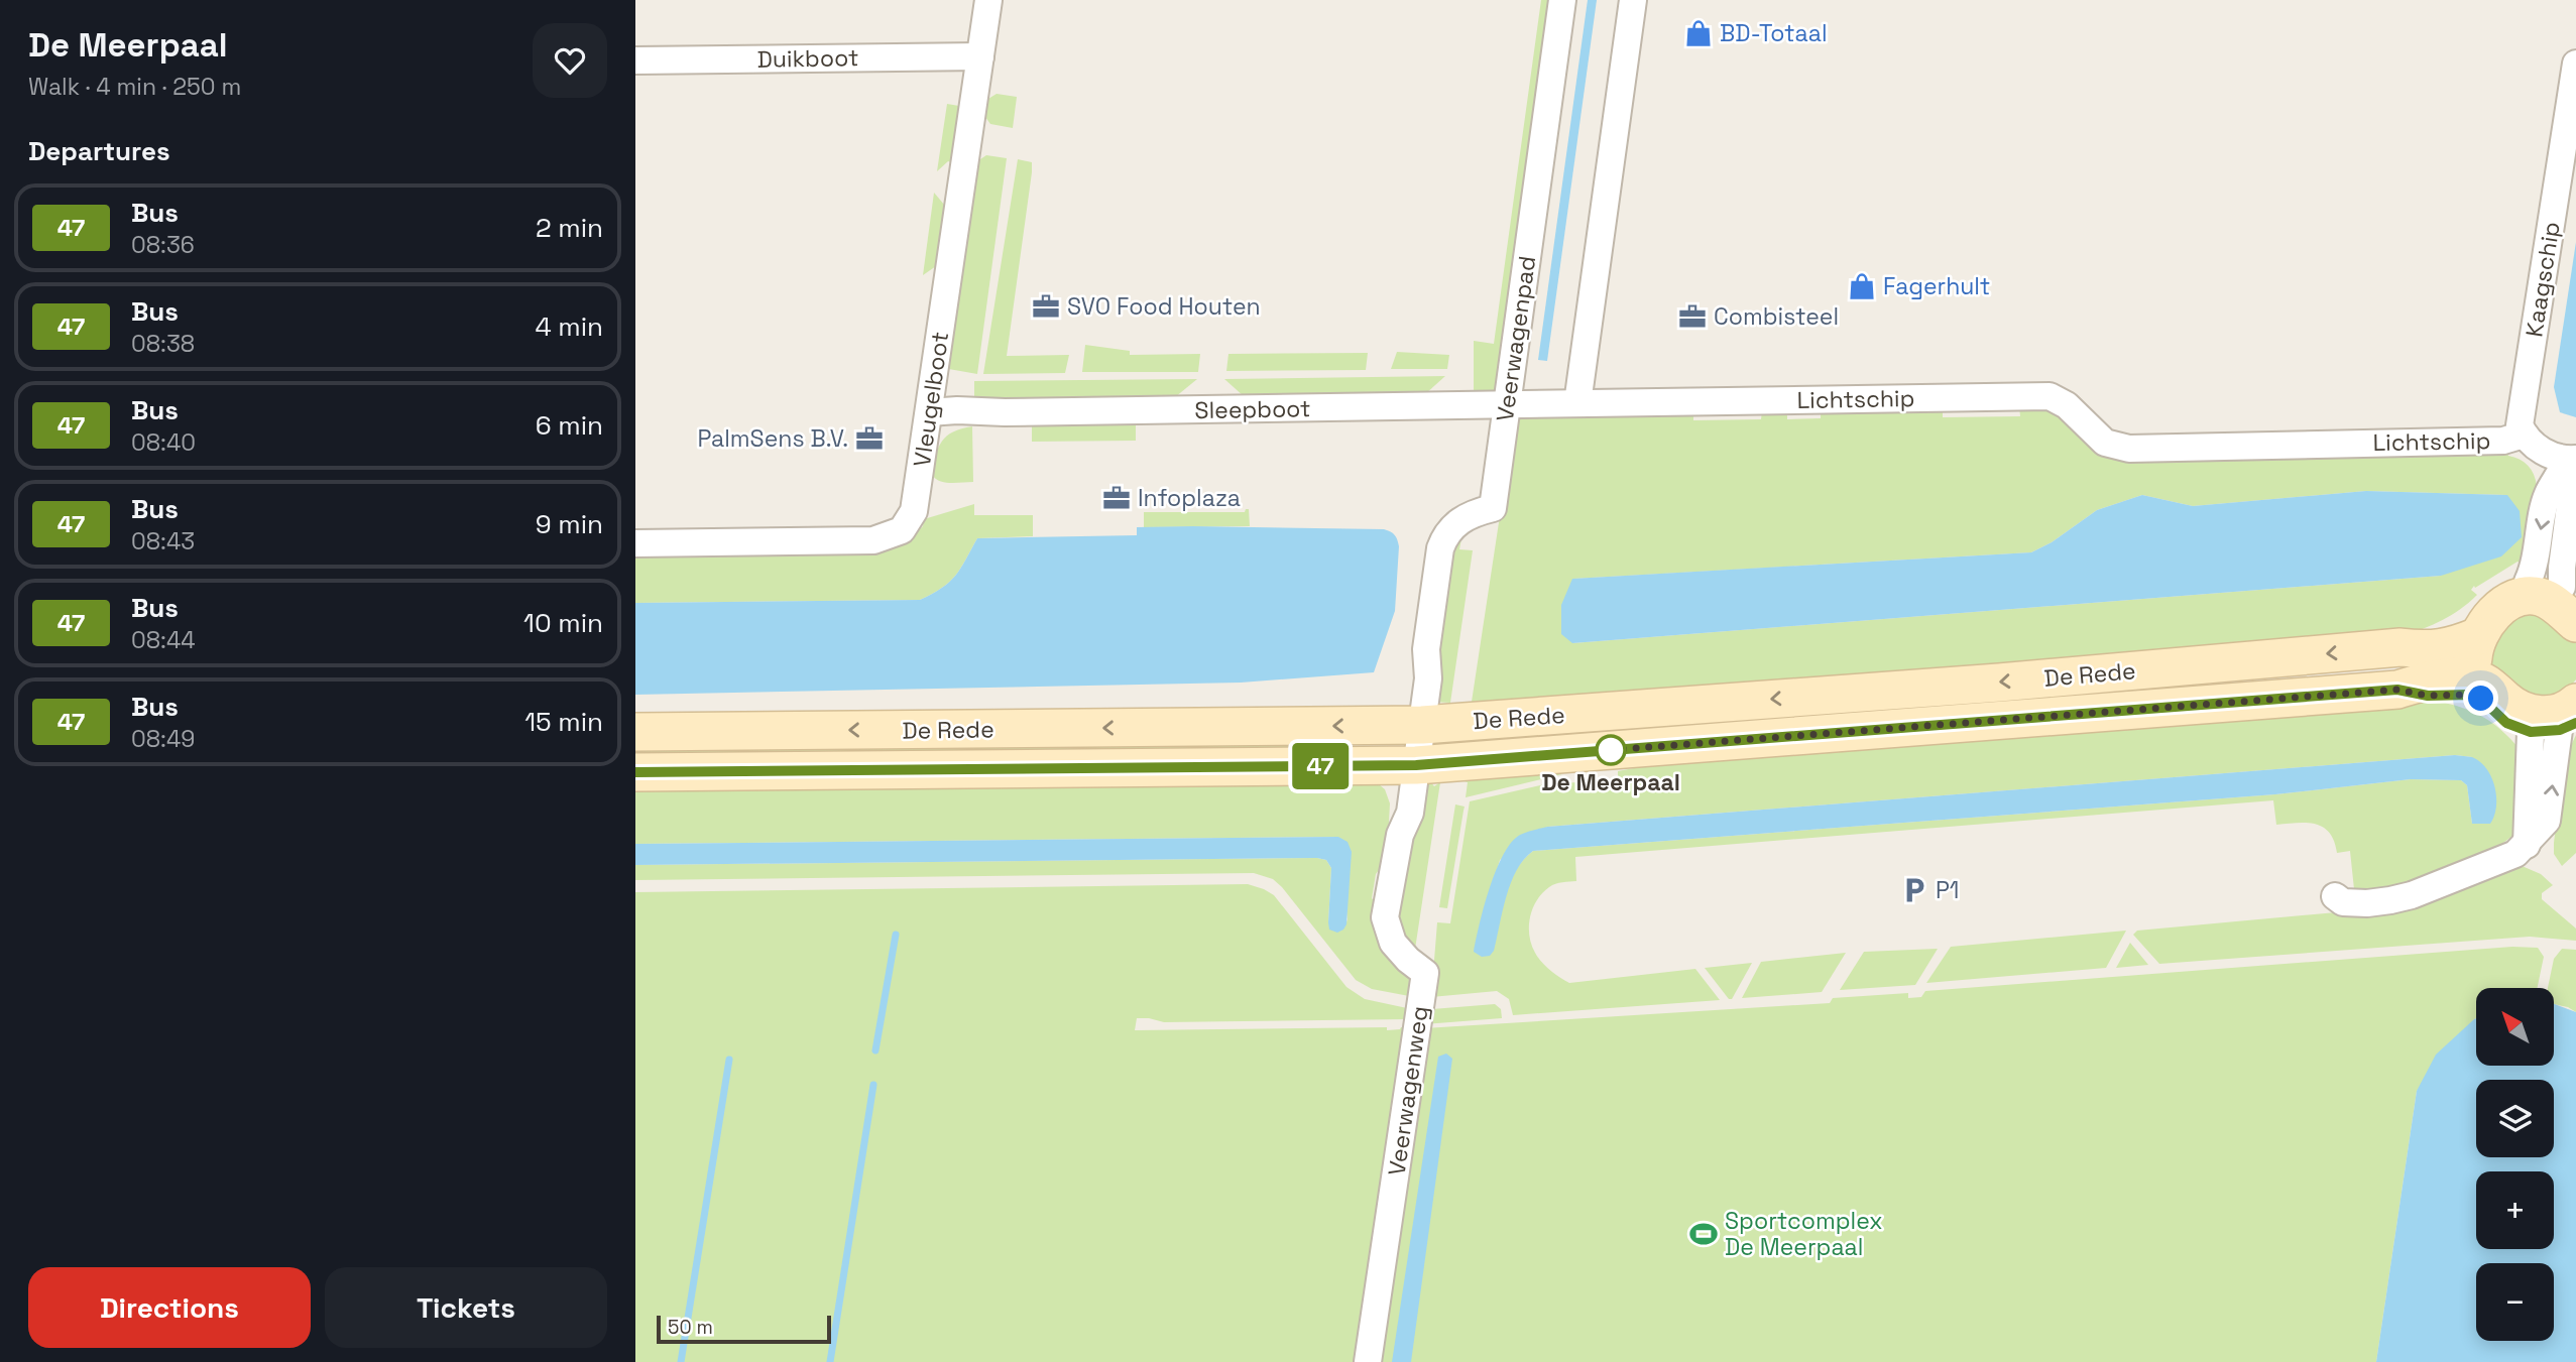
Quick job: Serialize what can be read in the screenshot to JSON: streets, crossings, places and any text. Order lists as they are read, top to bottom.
{
  "streets": {
    "main road": ["De Rede"],
    "street": [
      "Duikboot",
      "Kaagschip",
      "Veerwagenpad",
      "Vleugelboot",
      "Lichtschip",
      "Sleepboot",
      "Veerwagenweg"
    ]
  },
  "crossings": [
    ["Duikboot", "Vleugelboot"],
    ["Kaagschip", "Lichtschip"],
    ["Veerwagenpad", "Sleepboot"],
    ["Veerwagenpad", "De Rede"],
    ["Veerwagenpad", "Veerwagenweg"],
    ["Vleugelboot", "Sleepboot"],
    ["Lichtschip", "Sleepboot"],
    ["De Rede", "Veerwagenweg"]
  ],
  "places": {
    "shop": ["BD-Totaal", "Fagerhult"],
    "office": [
      "SVO Food Houten",
      "Combisteel",
      "PalmSens B.V.",
      "Infoplaza"
    ],
    "other": ["De Meerpaal"],
    "parking": ["P1"],
    "sports": ["Sportcomplex De Meerpaal"]
  },
  "lines": ["bus line 47"],
  "scale_bar": "50 m",
  "north": "top left",
  "page": {
    "heading": [
      ["De Meerpaal", "Walk · 4 min · 250 m"],
      "Departures"
    ],
    "on_map": "47",
    "list": [
      {
        "mark": "47",
        "name": "Bus",
        "note": "08:36",
        "value": "2 min"
      },
      {
        "mark": "47",
        "name": "Bus",
        "note": "08:38",
        "value": "4 min"
      },
      {
        "mark": "47",
        "name": "Bus",
        "note": "08:40",
        "value": "6 min"
      },
      {
        "mark": "47",
        "name": "Bus",
        "note": "08:43",
        "value": "9 min"
      },
      {
        "mark": "47",
        "name": "Bus",
        "note": "08:44",
        "value": "10 min"
      },
      {
        "mark": "47",
        "name": "Bus",
        "note": "08:49",
        "value": "15 min"
      }
    ],
    "map_buttons": ["+", "−"],
    "buttons": ["Directions", "Tickets"],
    "scale": "50 m"
  }
}
